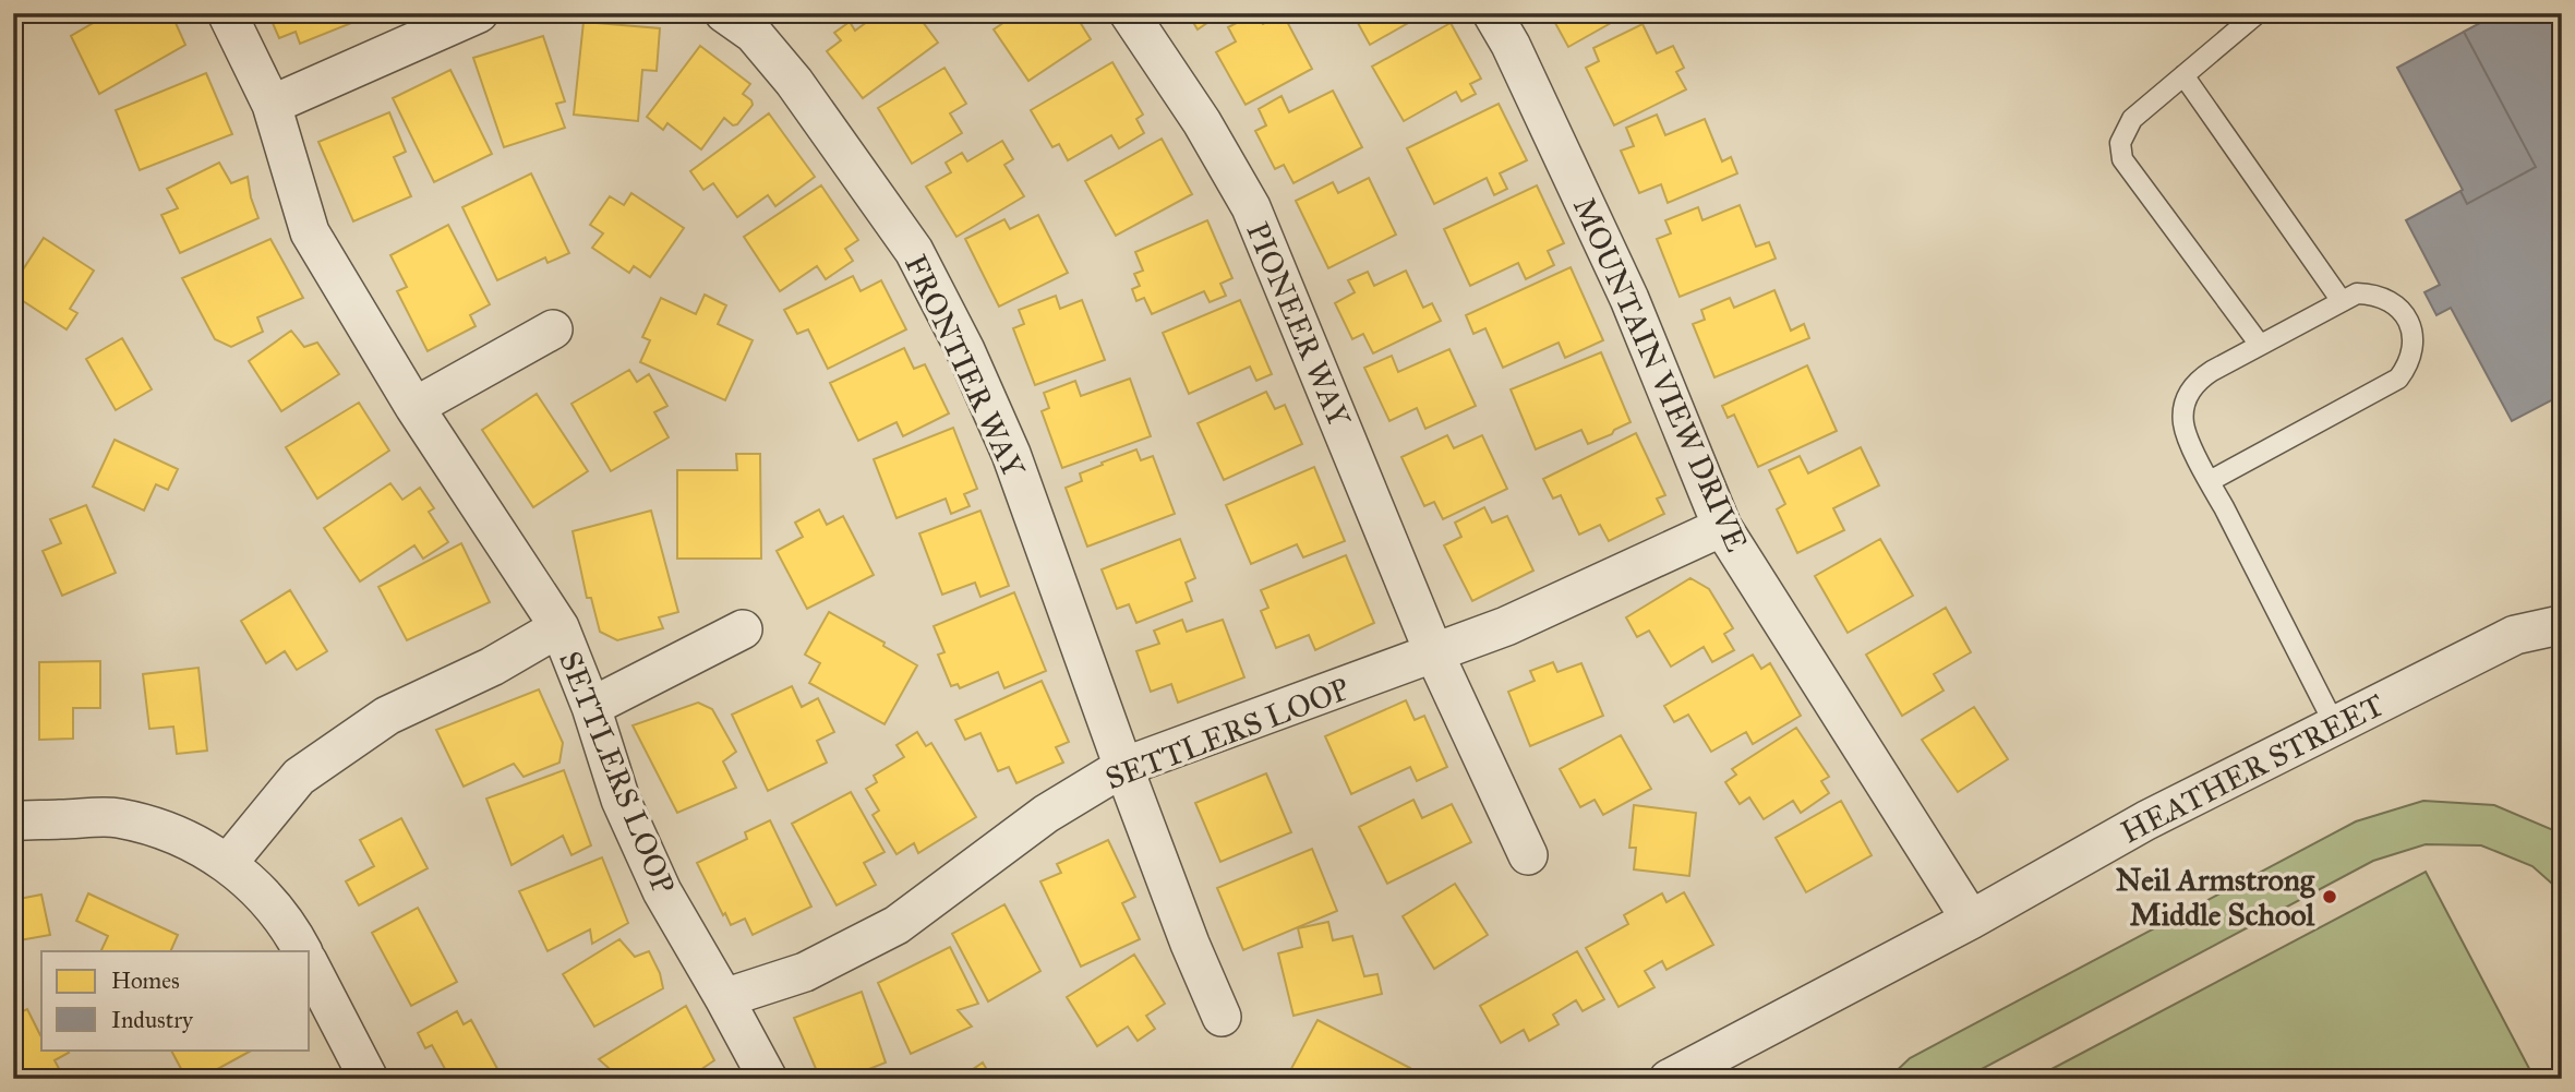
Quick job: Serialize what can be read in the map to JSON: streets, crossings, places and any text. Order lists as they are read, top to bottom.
{
  "streets": {
    "street": [
      "PIONEER WAY",
      "FRONTIER WAY",
      "MOUNTAIN VIEW DRIVE",
      "SETTLERS LOOP",
      "HEATHER STREET"
    ]
  },
  "crossings": [
    ["PIONEER WAY", "SETTLERS LOOP"],
    ["FRONTIER WAY", "SETTLERS LOOP"],
    ["MOUNTAIN VIEW DRIVE", "SETTLERS LOOP"],
    ["MOUNTAIN VIEW DRIVE", "HEATHER STREET"]
  ],
  "places": ["Neil Armstrong Middle School"],
  "legend": ["Homes", "Industry"]
}
